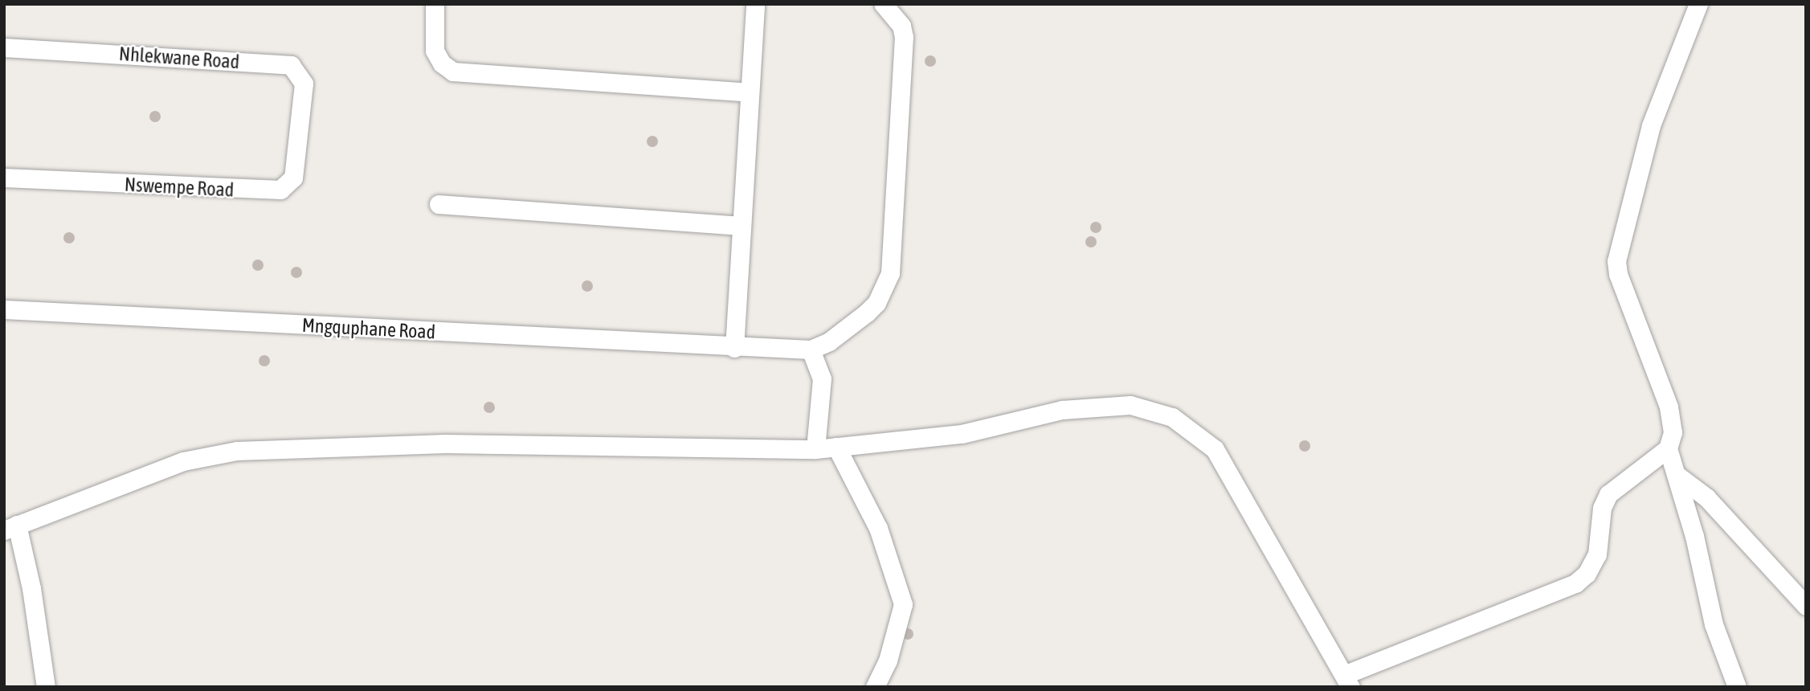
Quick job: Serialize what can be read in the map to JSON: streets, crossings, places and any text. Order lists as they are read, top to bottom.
{
  "streets": {
    "street": ["Nhlekwane Road", "Nswempe Road", "Mngquphane Road"]
  },
  "crossings": [
    ["Nhlekwane Road", "Nswempe Road"]
  ]
}
